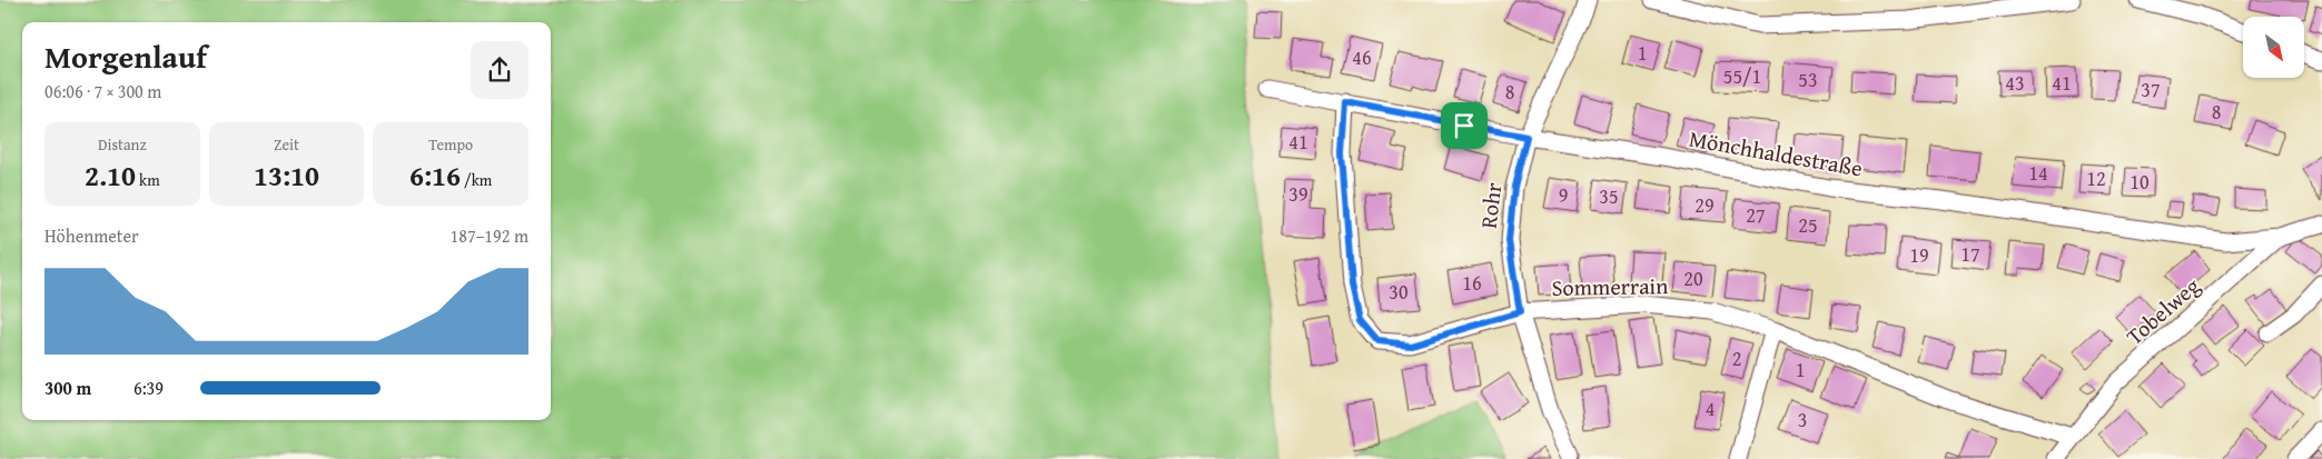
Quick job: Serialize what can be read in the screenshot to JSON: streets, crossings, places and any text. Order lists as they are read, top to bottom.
{
  "streets": {
    "street": [
      "Mönchhaldestraße",
      "Rohr",
      "Sommerrain",
      "Tobelweg"
    ]
  },
  "crossings": [
    ["Mönchhaldestraße", "Rohr"],
    ["Mönchhaldestraße", "Sommerrain"],
    ["Mönchhaldestraße", "Tobelweg"],
    ["Rohr", "Sommerrain"],
    ["Sommerrain", "Tobelweg"]
  ],
  "house_numbers": [
    "1",
    "46",
    "55/1",
    "53",
    "43",
    "41",
    "37",
    "8",
    "8",
    "41",
    "14",
    "12",
    "10",
    "39",
    "9",
    "35",
    "29",
    "27",
    "25",
    "17",
    "19",
    "20",
    "16",
    "30",
    "2",
    "1",
    "4",
    "3"
  ],
  "north": "bottom right",
  "page": {
    "heading": ["Morgenlauf", "06:06 · 7 × 300 m"],
    "stats": [
      ["Distanz", "2.10 km"],
      ["Zeit", "13:10"],
      ["Tempo", "6:16 /km"]
    ],
    "chart": ["Höhenmeter", "187–192 m"],
    "list": [
      {
        "name": "300 m",
        "note": "6:39"
      }
    ]
  }
}
